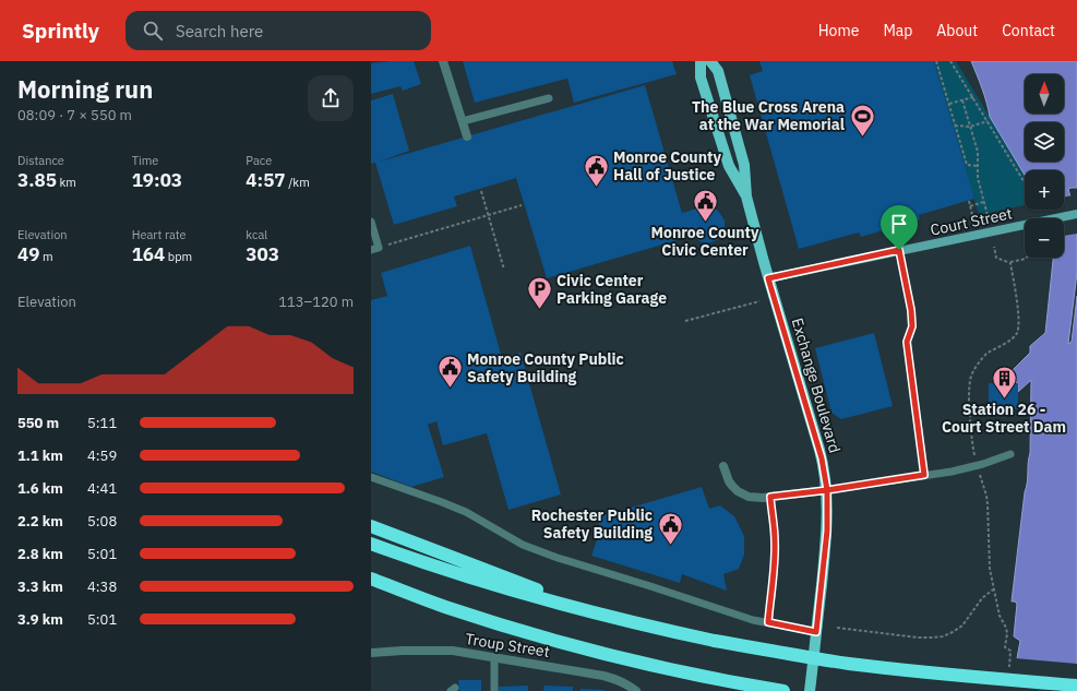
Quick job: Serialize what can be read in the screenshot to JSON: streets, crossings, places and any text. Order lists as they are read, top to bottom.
{
  "streets": {
    "main road": ["Exchange Boulevard"],
    "street": ["Court Street", "Troup Street"]
  },
  "crossings": [
    ["Court Street", "Exchange Boulevard"]
  ],
  "places": {
    "sports": ["The Blue Cross Arena at the War Memorial"],
    "public building": [
      "Monroe County Hall of Justice",
      "Monroe County Civic Center",
      "Monroe County Public Safety Building",
      "Rochester Public Safety Building"
    ],
    "parking": ["Civic Center Parking Garage"],
    "building": ["Station 26 - Court Street Dam"]
  },
  "north": "top",
  "page": {
    "header": "Sprintly",
    "search": "Search here",
    "nav": [
      "Home",
      "Map",
      "About",
      "Contact"
    ],
    "heading": ["Morning run", "08:09 · 7 × 550 m"],
    "map_buttons": ["+", "−"],
    "stats": [
      ["Distance", "3.85 km"],
      ["Time", "19:03"],
      ["Pace", "4:57 /km"],
      ["Elevation", "49 m"],
      ["Heart rate", "164 bpm"],
      ["kcal", "303"]
    ],
    "chart": ["Elevation", "113–120 m"],
    "list": [
      {
        "name": "550 m",
        "note": "5:11"
      },
      {
        "name": "1.1 km",
        "note": "4:59"
      },
      {
        "name": "1.6 km",
        "note": "4:41"
      },
      {
        "name": "2.2 km",
        "note": "5:08"
      },
      {
        "name": "2.8 km",
        "note": "5:01"
      },
      {
        "name": "3.3 km",
        "note": "4:38"
      },
      {
        "name": "3.9 km",
        "note": "5:01"
      }
    ]
  }
}
